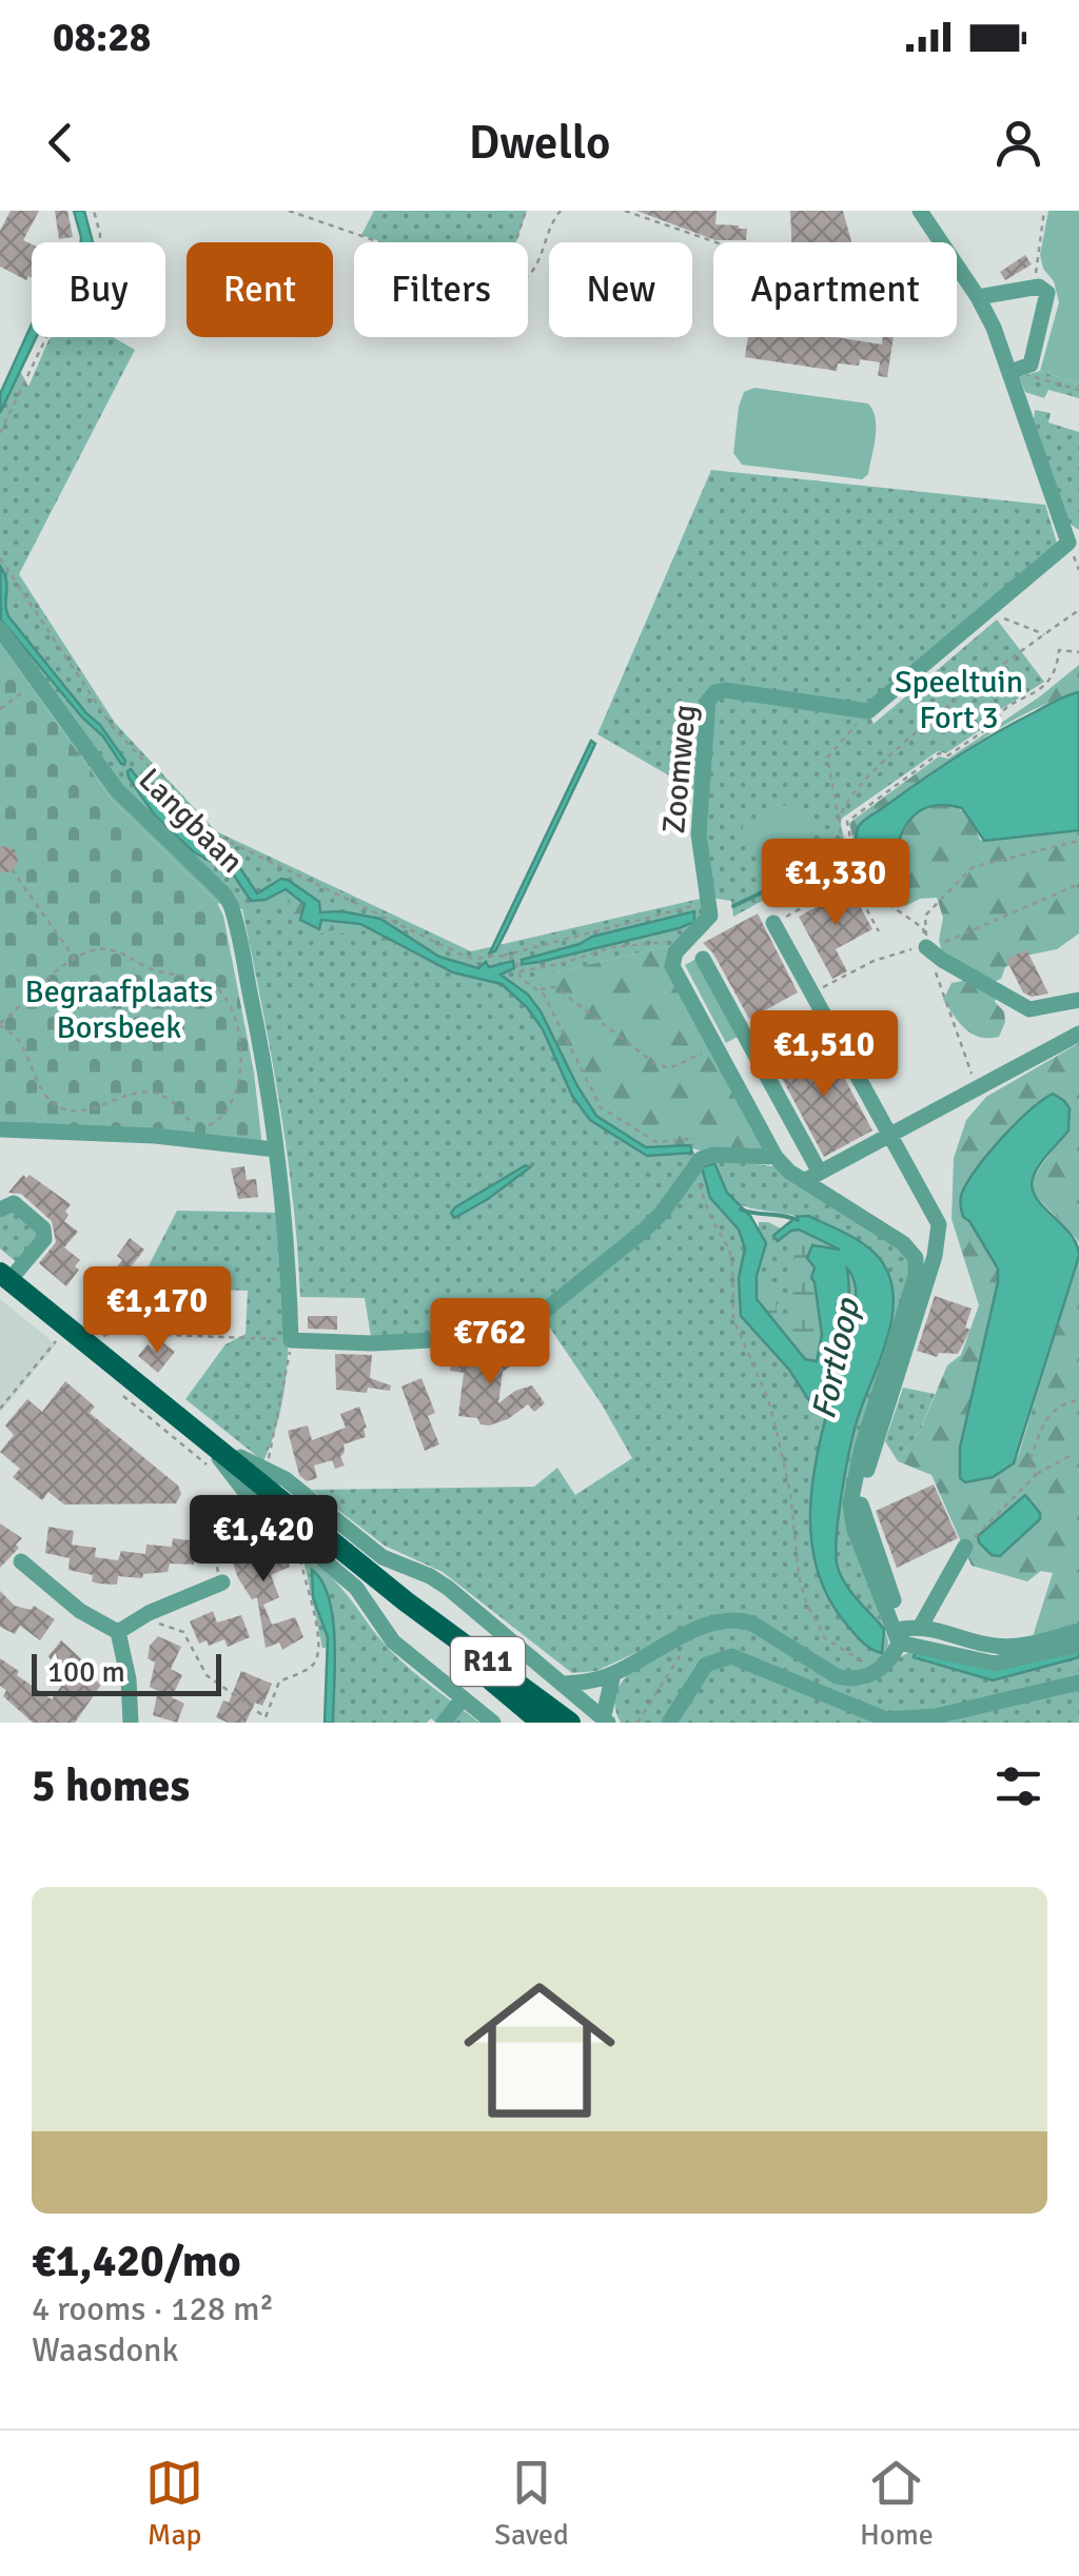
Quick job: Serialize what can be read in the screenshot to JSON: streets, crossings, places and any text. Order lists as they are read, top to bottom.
{
  "streets": {
    "main road": ["R11"],
    "street": ["Zoomweg", "Langbaan"]
  },
  "water": ["Fortloop"],
  "parks": ["Speeltuin Fort 3", "Begraafplaats Borsbeek"],
  "scale_bar": "100 m",
  "page": {
    "status": "08:28",
    "header": "Dwello",
    "chip": [
      "Buy",
      "Rent",
      "Filters",
      "New",
      "Apartment"
    ],
    "price": [
      "€1,330",
      "€1,510",
      "€1,170",
      "€762",
      "€1,420"
    ],
    "scale": "100 m",
    "heading": "5 homes",
    "list": [
      {
        "name": "€1,420/mo",
        "note": "4 rooms · 128 m² · Waasdonk"
      }
    ],
    "tabs": ["Map", "Saved", "Home"]
  }
}
